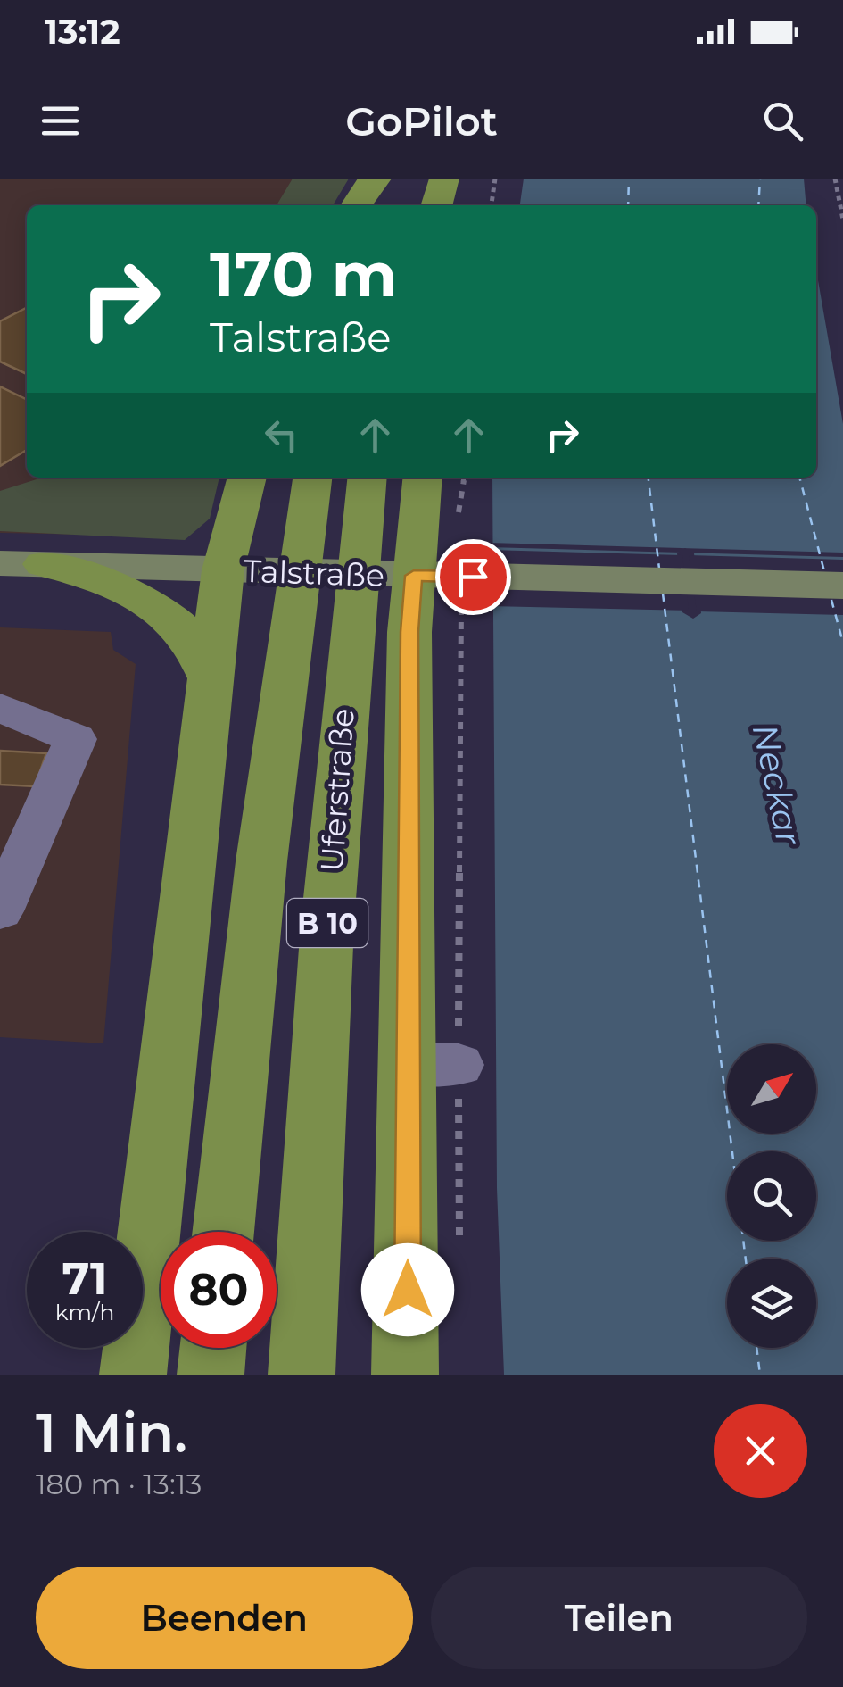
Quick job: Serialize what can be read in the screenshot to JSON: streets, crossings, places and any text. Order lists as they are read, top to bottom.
{
  "streets": {
    "highway": ["Uferstraße", "B 10"],
    "main road": ["Talstraße"]
  },
  "crossings": [
    ["Talstraße", "B 10"]
  ],
  "water": ["Neckar"],
  "north": "top right",
  "page": {
    "status": "13:12",
    "header": "GoPilot",
    "turn": ["170 m", "Talstraße"],
    "speed": "71 km/h",
    "limit": "80",
    "heading": ["1 Min.", "180 m · 13:13"],
    "buttons": ["Beenden", "Teilen"]
  }
}
